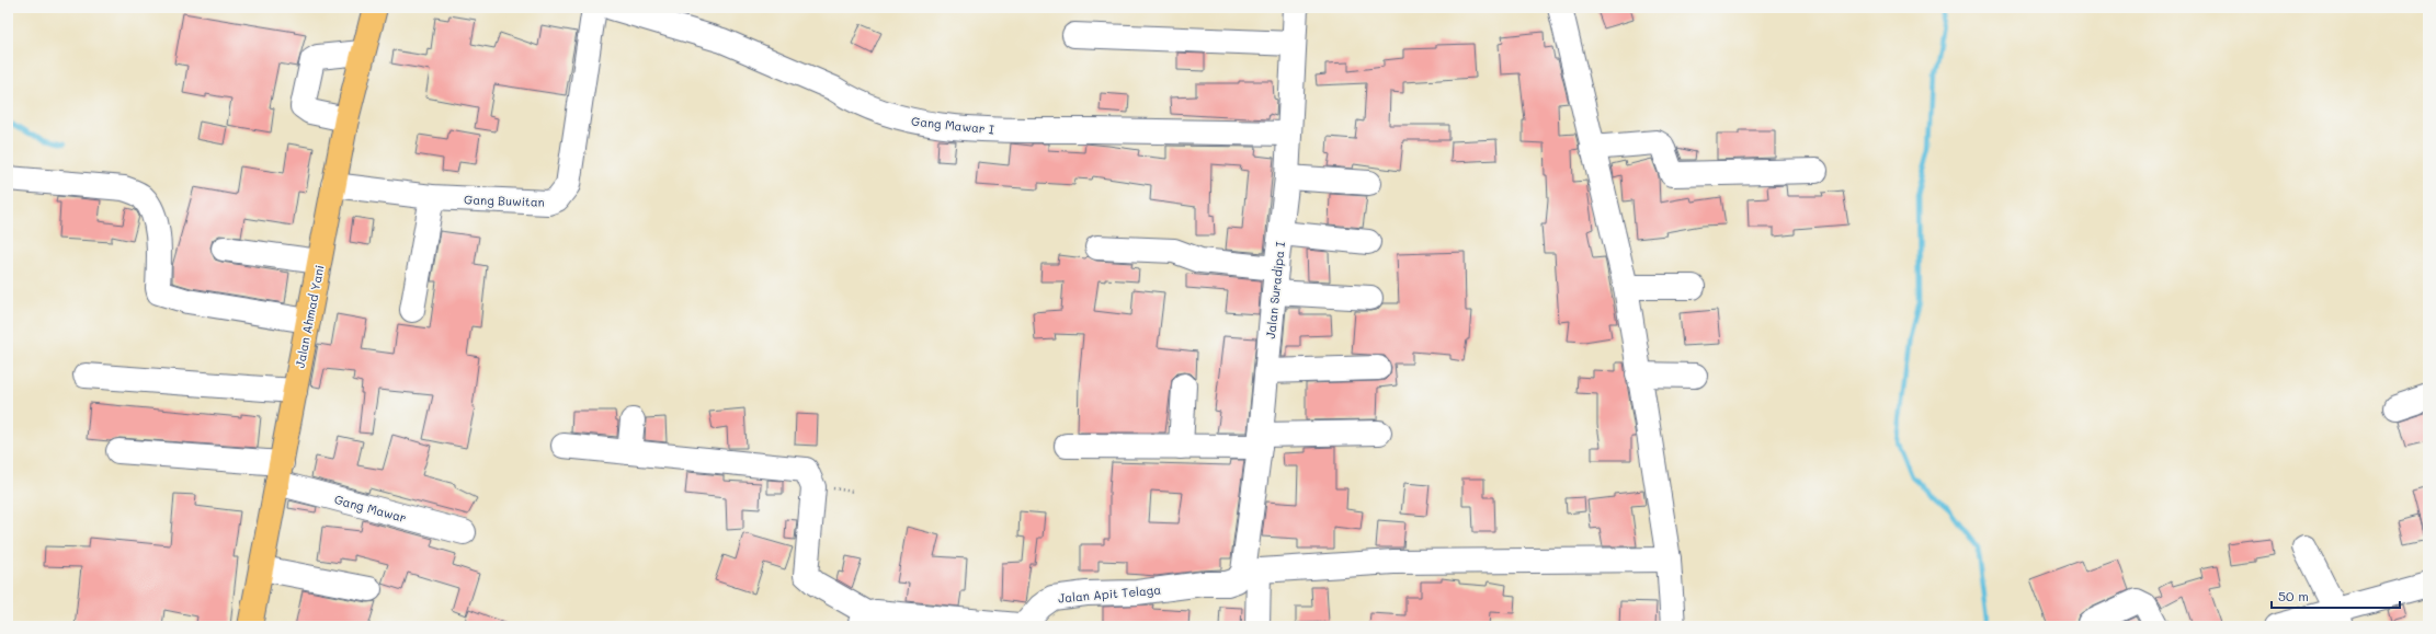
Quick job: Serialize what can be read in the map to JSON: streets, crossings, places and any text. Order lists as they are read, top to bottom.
{
  "streets": {
    "main road": ["Jalan Ahmad Yani"],
    "street": [
      "Gang Mawar I",
      "Gang Buwitan",
      "Jalan Suradipa I",
      "Gang Mawar",
      "Jalan Apit Telaga"
    ]
  },
  "crossings": [
    ["Gang Mawar I", "Jalan Suradipa I"],
    ["Gang Buwitan", "Jalan Ahmad Yani"],
    ["Jalan Suradipa I", "Jalan Apit Telaga"],
    ["Jalan Ahmad Yani", "Gang Mawar"]
  ],
  "scale_bar": "50 m"
}
